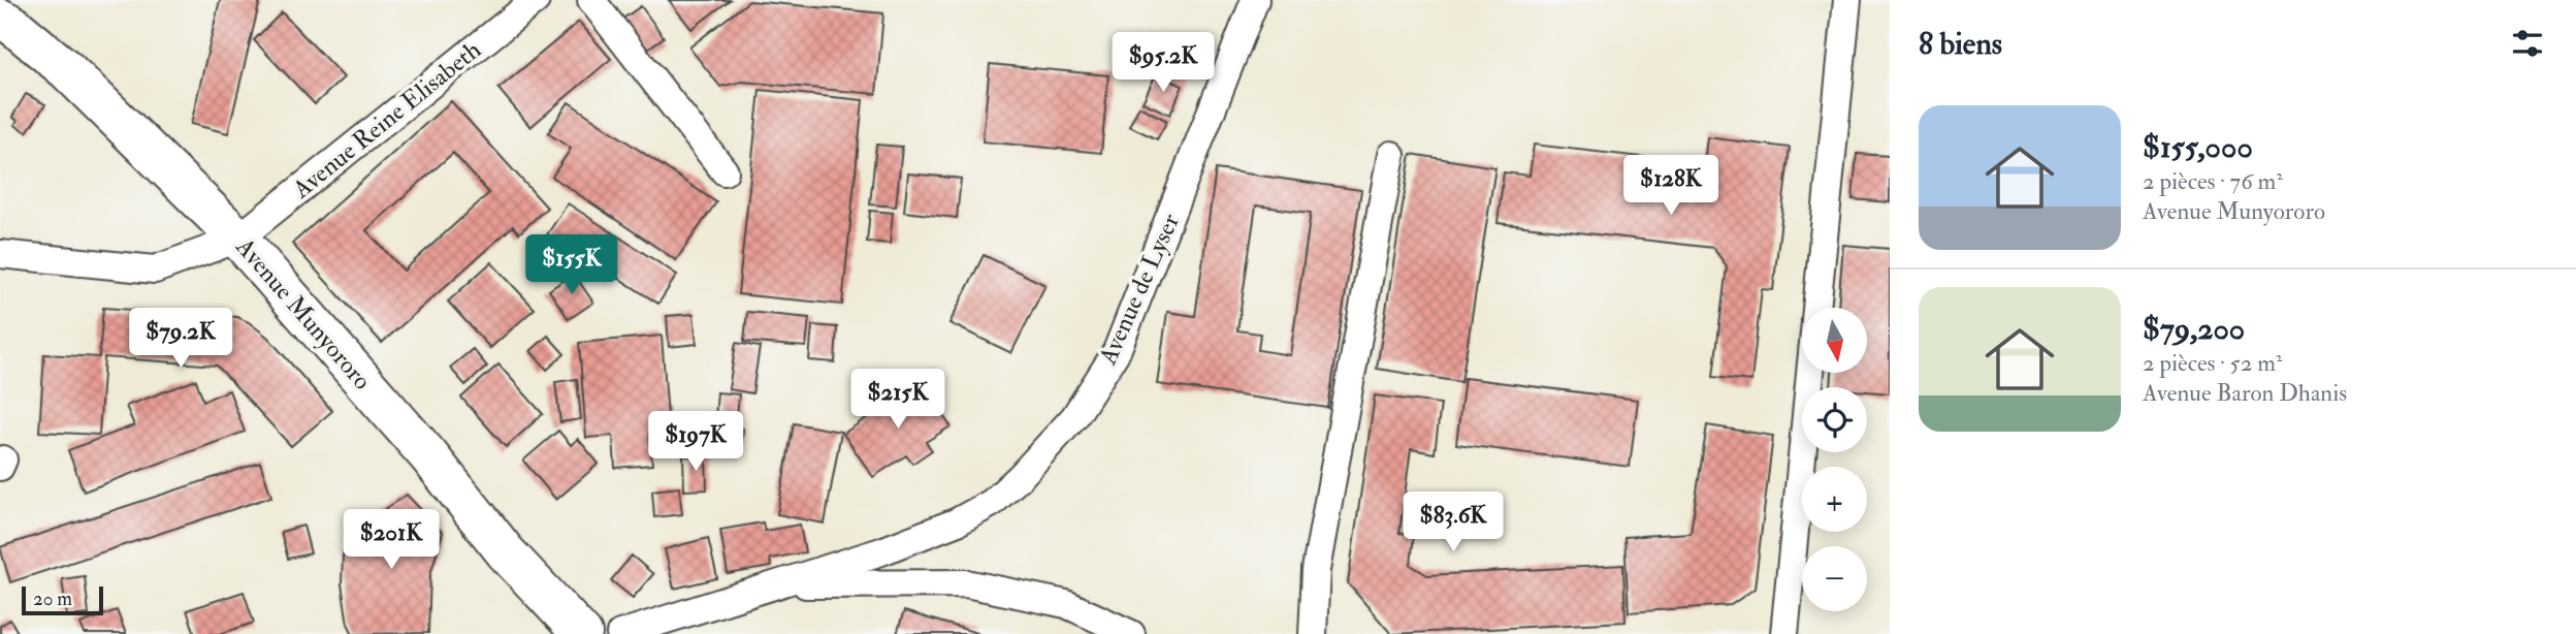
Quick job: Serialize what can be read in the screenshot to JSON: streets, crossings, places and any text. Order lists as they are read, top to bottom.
{
  "streets": {
    "highway": ["Avenue Munyororo"],
    "street": ["Avenue Reine Elisabeth", "Avenue de Lyser"]
  },
  "crossings": [
    ["Avenue Reine Elisabeth", "Avenue Munyororo"]
  ],
  "scale_bar": "20 m",
  "north": "bottom",
  "page": {
    "heading": "8 biens",
    "price": [
      "$95.2K",
      "$128K",
      "$155K",
      "$79.2K",
      "$215K",
      "$197K",
      "$83.6K",
      "$201K"
    ],
    "list": [
      {
        "name": "$155,000",
        "note": "2 pièces · 76 m² · Avenue Munyororo"
      },
      {
        "name": "$79,200",
        "note": "2 pièces · 52 m² · Avenue Baron Dhanis"
      }
    ],
    "map_buttons": ["+", "−"],
    "scale": "20 m"
  }
}
